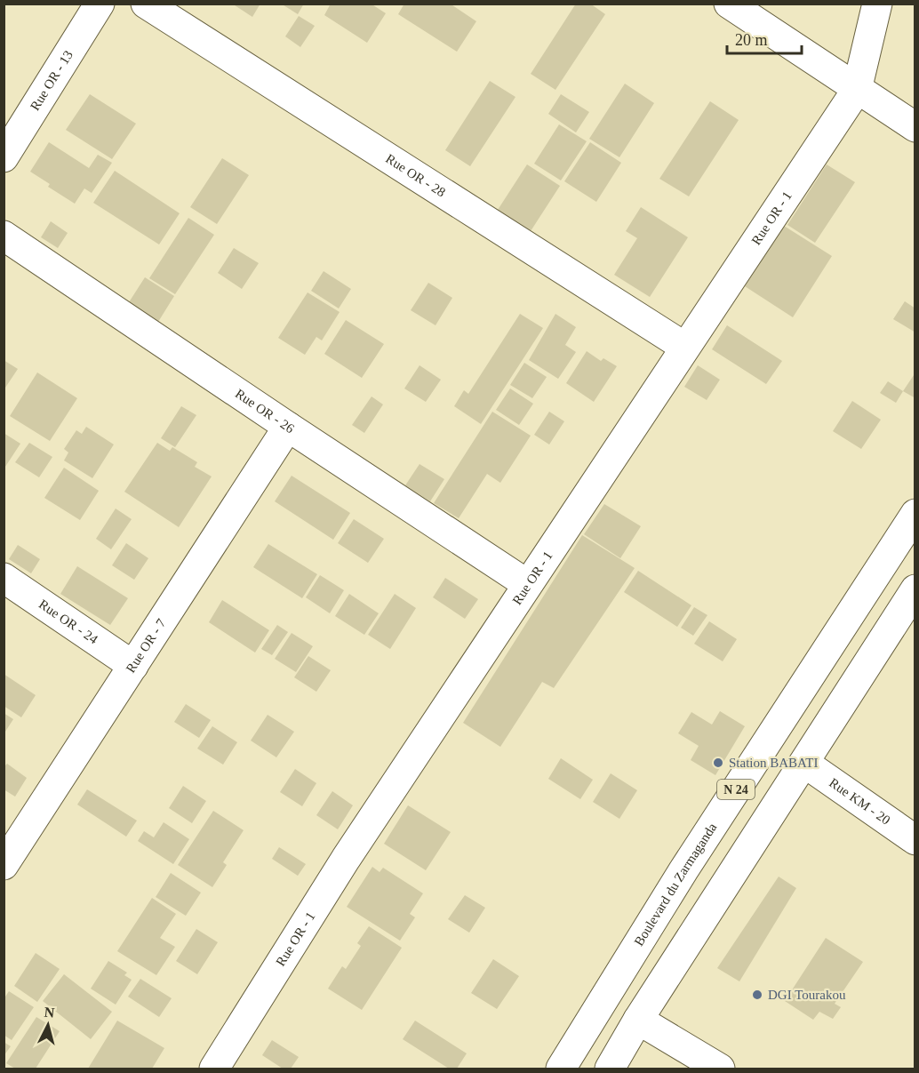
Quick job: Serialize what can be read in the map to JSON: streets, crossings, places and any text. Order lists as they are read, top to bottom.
{
  "streets": {
    "street": [
      "Rue OR - 13",
      "Rue OR - 28",
      "Rue OR - 1",
      "Rue OR - 26",
      "Rue OR - 24",
      "Rue OR - 7",
      "N 24",
      "Rue KM - 20",
      "Boulevard du Zarmaganda"
    ]
  },
  "crossings": [
    ["Rue OR - 28", "Rue OR - 1"],
    ["Rue OR - 1", "Rue OR - 26"],
    ["Rue OR - 26", "Rue OR - 7"],
    ["Rue OR - 24", "Rue OR - 7"]
  ],
  "places": ["Station BABATI", "DGI Tourakou"],
  "scale_bar": "20 m",
  "north": "top"
}
